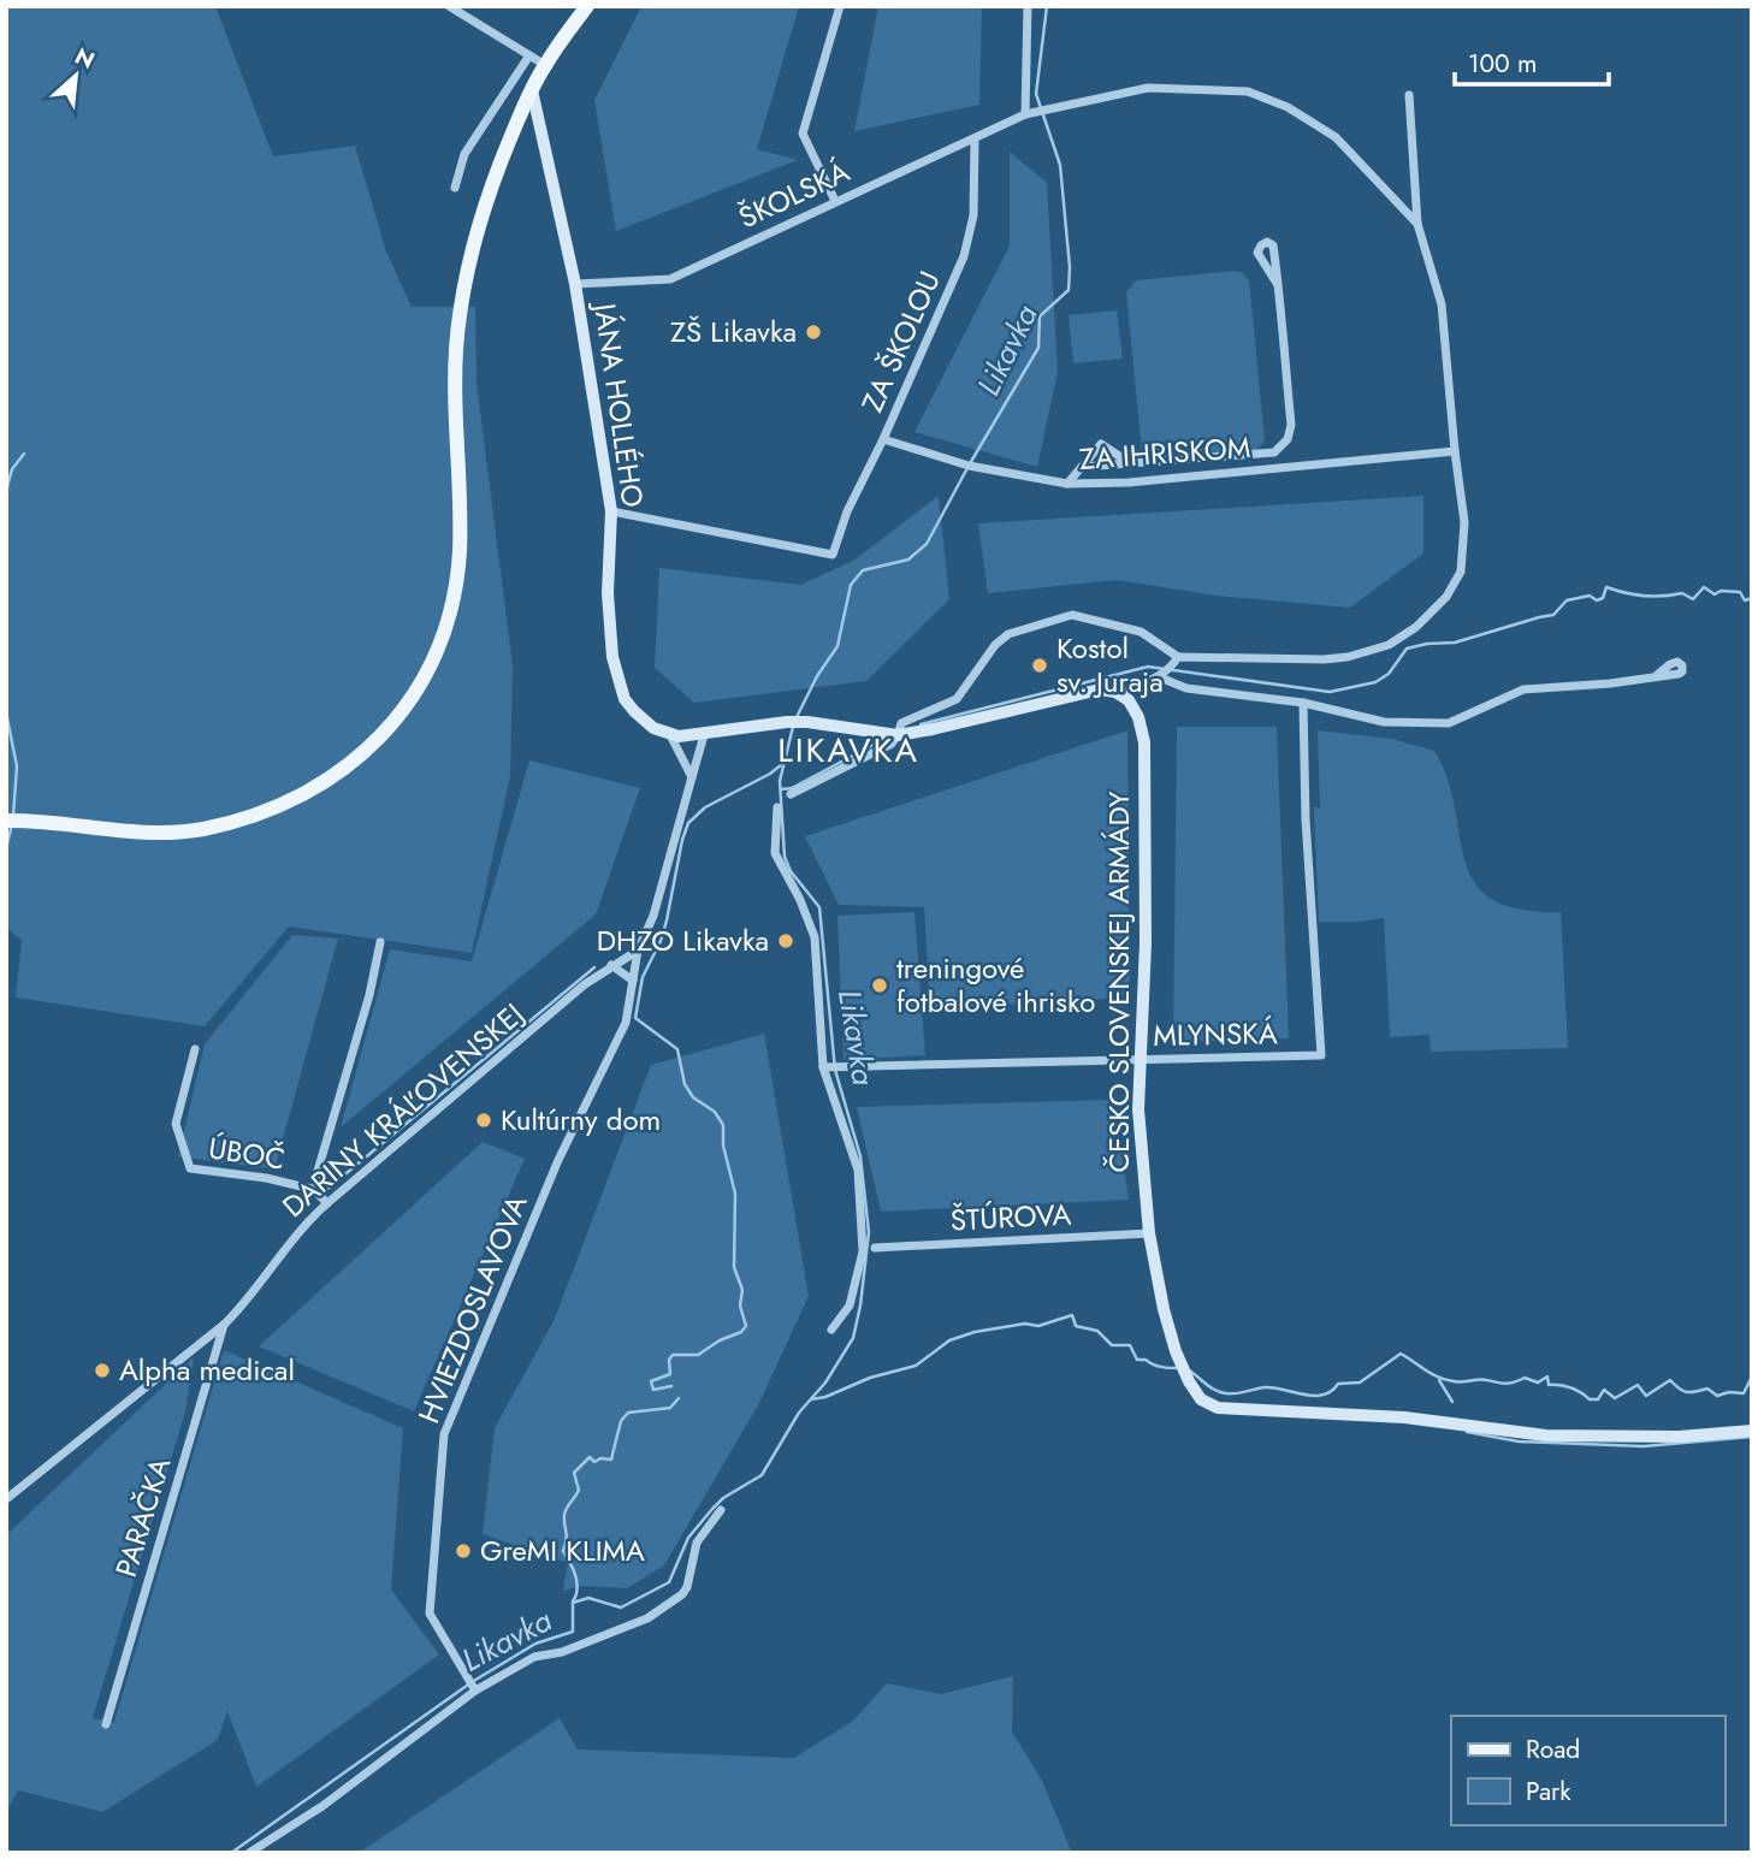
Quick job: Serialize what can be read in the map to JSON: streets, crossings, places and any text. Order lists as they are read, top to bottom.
{
  "streets": {
    "street": [
      "ŠKOLSKÁ",
      "ZA ŠKOLOU",
      "JÁNA HOLLÉHO",
      "ZA IHRISKOM",
      "ČESKO SLOVENSKEJ ARMÁDY",
      "MLYNSKÁ",
      "DARINY KRÁĽOVENSKEJ",
      "ÚBOČ",
      "ŠTÚROVA",
      "HVIEZDOSLAVOVA",
      "PARAČKA"
    ]
  },
  "crossings": [
    ["ŠKOLSKÁ", "ZA ŠKOLOU"],
    ["ŠKOLSKÁ", "JÁNA HOLLÉHO"],
    ["ZA ŠKOLOU", "JÁNA HOLLÉHO"],
    ["ZA ŠKOLOU", "ZA IHRISKOM"],
    ["ČESKO SLOVENSKEJ ARMÁDY", "MLYNSKÁ"],
    ["ČESKO SLOVENSKEJ ARMÁDY", "ŠTÚROVA"],
    ["DARINY KRÁĽOVENSKEJ", "HVIEZDOSLAVOVA"],
    ["DARINY KRÁĽOVENSKEJ", "PARAČKA"]
  ],
  "districts": ["LIKAVKA"],
  "water": ["Likavka"],
  "places": [
    "ZŠ Likavka",
    "Kostol sv. Juraja",
    "DHZO Likavka",
    "treningové fotbalové ihrisko",
    "Kultúrny dom",
    "Alpha medical",
    "GreMI KLIMA"
  ],
  "legend": ["Road", "Park"],
  "scale_bar": "100 m",
  "north": "top right"
}
